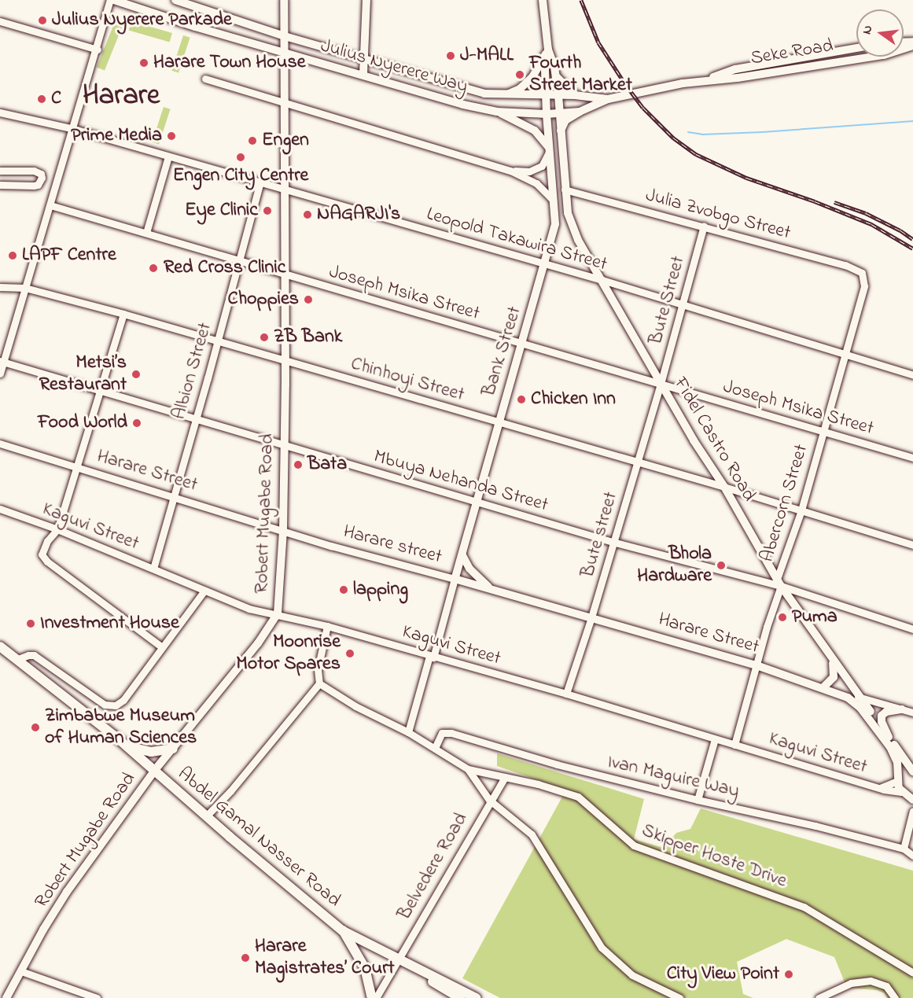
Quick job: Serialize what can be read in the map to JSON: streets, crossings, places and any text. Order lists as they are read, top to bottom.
{
  "streets": {
    "highway": ["Abdel Gamal Nasser Road"],
    "main road": [
      "Seke Road",
      "Julius Nyerere Way",
      "Bank Street",
      "Fidel Castro Road",
      "Harare Street",
      "Robert Mugabe Road",
      "Harare street"
    ],
    "street": [
      "Julia Zvobgo Street",
      "Leopold Takawira Street",
      "Joseph Msika Street",
      "Bute Street",
      "Albion Street",
      "Chinhoyi Street",
      "Mbuya Nehanda Street",
      "Abercorn Street",
      "Kaguvi Street",
      "Bute street",
      "Ivan Maguire Way",
      "Skipper Hoste Drive",
      "Belvedere Road"
    ]
  },
  "crossings": [
    ["Seke Road", "Julius Nyerere Way"],
    ["Julius Nyerere Way", "Bank Street"],
    ["Julius Nyerere Way", "Fidel Castro Road"],
    ["Julius Nyerere Way", "Robert Mugabe Road"],
    ["Julia Zvobgo Street", "Bute Street"],
    ["Julia Zvobgo Street", "Fidel Castro Road"],
    ["Julia Zvobgo Street", "Abercorn Street"],
    ["Leopold Takawira Street", "Bute Street"],
    ["Leopold Takawira Street", "Bank Street"],
    ["Leopold Takawira Street", "Albion Street"],
    ["Leopold Takawira Street", "Fidel Castro Road"],
    ["Leopold Takawira Street", "Abercorn Street"],
    ["Leopold Takawira Street", "Robert Mugabe Road"],
    ["Joseph Msika Street", "Bute Street"],
    ["Joseph Msika Street", "Bank Street"],
    ["Joseph Msika Street", "Albion Street"],
    ["Joseph Msika Street", "Fidel Castro Road"],
    ["Joseph Msika Street", "Abercorn Street"],
    ["Joseph Msika Street", "Robert Mugabe Road"],
    ["Joseph Msika Street", "Bute street"],
    ["Bute Street", "Fidel Castro Road"],
    ["Bute Street", "Bute street"],
    ["Bank Street", "Chinhoyi Street"],
    ["Bank Street", "Fidel Castro Road"],
    ["Bank Street", "Mbuya Nehanda Street"],
    ["Bank Street", "Kaguvi Street"],
    ["Bank Street", "Harare street"],
    ["Bank Street", "Skipper Hoste Drive"],
    ["Albion Street", "Chinhoyi Street"],
    ["Albion Street", "Harare Street"],
    ["Albion Street", "Mbuya Nehanda Street"],
    ["Albion Street", "Kaguvi Street"],
    ["Chinhoyi Street", "Fidel Castro Road"],
    ["Chinhoyi Street", "Abercorn Street"],
    ["Chinhoyi Street", "Robert Mugabe Road"],
    ["Chinhoyi Street", "Bute street"],
    ["Fidel Castro Road", "Harare Street"],
    ["Fidel Castro Road", "Mbuya Nehanda Street"],
    ["Fidel Castro Road", "Abercorn Street"],
    ["Fidel Castro Road", "Bute street"],
    ["Harare Street", "Abercorn Street"],
    ["Harare Street", "Robert Mugabe Road"],
    ["Harare Street", "Bute street"],
    ["Harare Street", "Harare street"],
    ["Mbuya Nehanda Street", "Abercorn Street"],
    ["Mbuya Nehanda Street", "Robert Mugabe Road"],
    ["Mbuya Nehanda Street", "Bute street"],
    ["Abercorn Street", "Kaguvi Street"],
    ["Robert Mugabe Road", "Kaguvi Street"],
    ["Robert Mugabe Road", "Harare street"],
    ["Robert Mugabe Road", "Abdel Gamal Nasser Road"],
    ["Kaguvi Street", "Bute street"],
    ["Ivan Maguire Way", "Skipper Hoste Drive"],
    ["Abdel Gamal Nasser Road", "Belvedere Road"],
    ["Skipper Hoste Drive", "Belvedere Road"]
  ],
  "districts": ["Harare"],
  "places": [
    "Julius Nyerere Parkade",
    "J-MALL",
    "Harare Town House",
    "Fourth Street Market",
    "C",
    "Prime Media",
    "Engen",
    "Engen City Centre",
    "Eye Clinic",
    "NAGARJI's",
    "LAPF Centre",
    "Red Cross Clinic",
    "Choppies",
    "ZB Bank",
    "Metsi’s Restaurant",
    "Chicken Inn",
    "Food World",
    "Bata",
    "Bhola Hardware",
    "lapping",
    "Puma",
    "Investment House",
    "Moonrise Motor Spares",
    "Zimbabwe Museum of Human Sciences",
    "Harare Magistrates’ Court",
    "City View Point"
  ],
  "north": "left"
}
